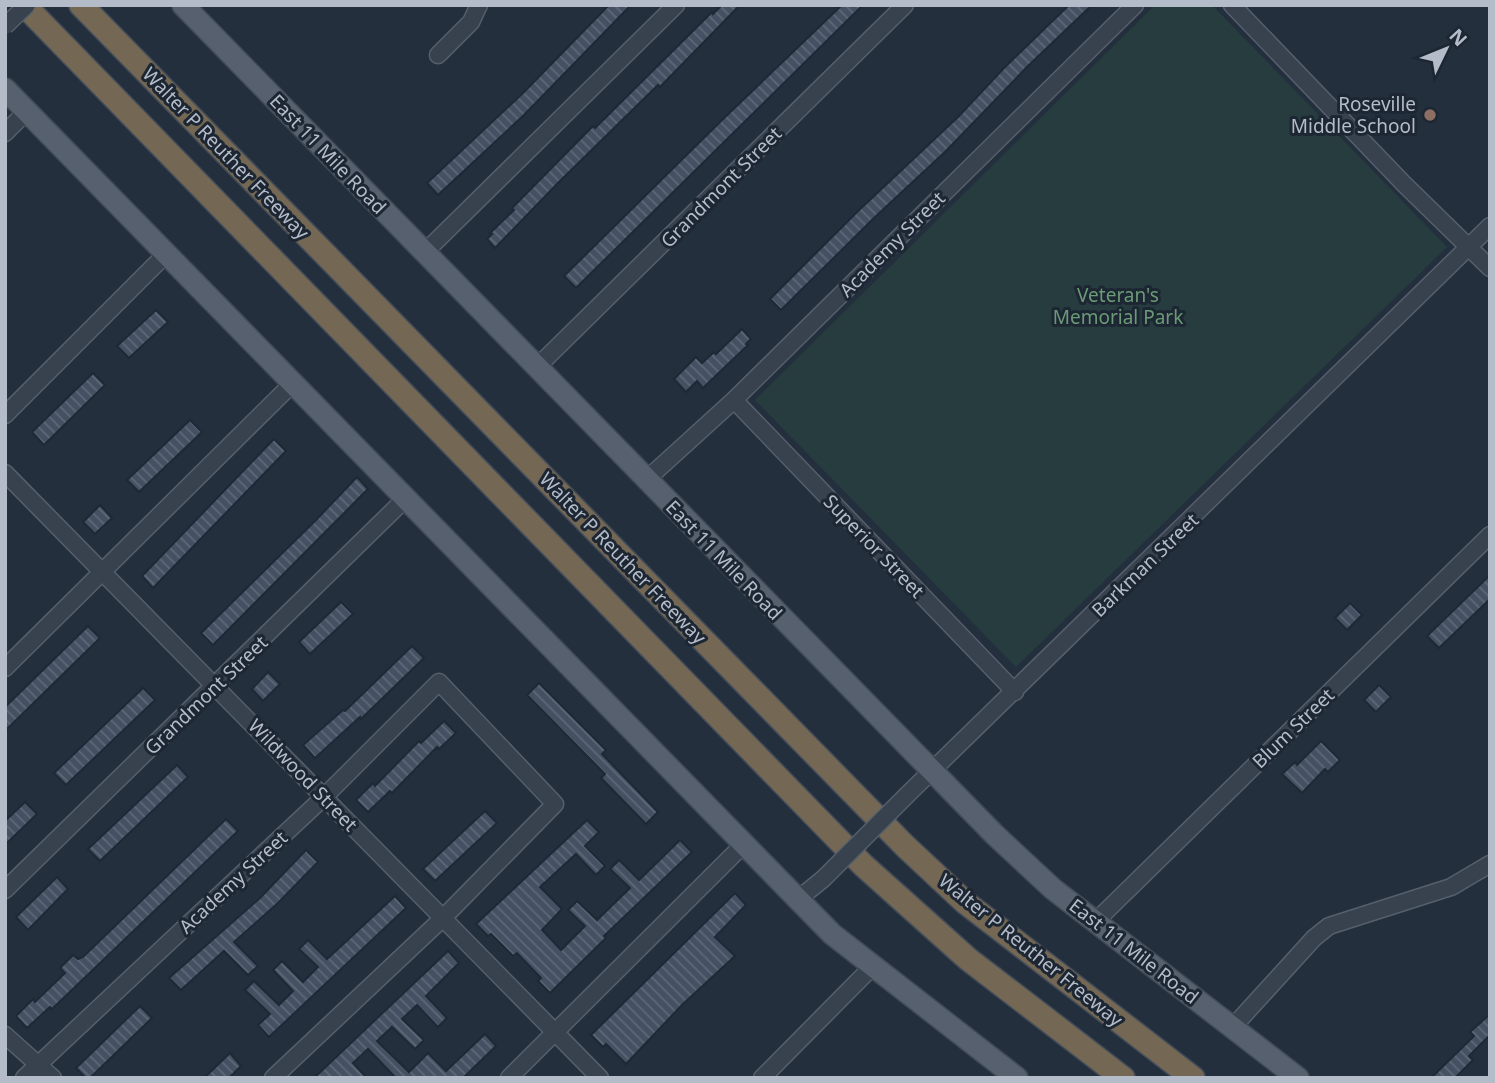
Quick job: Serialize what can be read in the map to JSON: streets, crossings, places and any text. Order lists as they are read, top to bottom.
{
  "streets": {
    "highway": ["Walter P Reuther Freeway"],
    "main road": ["East 11 Mile Road"],
    "street": [
      "Grandmont Street",
      "Academy Street",
      "Superior Street",
      "Barkman Street",
      "Blum Street",
      "Wildwood Street"
    ]
  },
  "crossings": [
    ["East 11 Mile Road", "Grandmont Street"],
    ["East 11 Mile Road", "Academy Street"],
    ["East 11 Mile Road", "Barkman Street"],
    ["East 11 Mile Road", "Blum Street"],
    ["Grandmont Street", "Wildwood Street"],
    ["Academy Street", "Superior Street"],
    ["Academy Street", "Wildwood Street"],
    ["Superior Street", "Barkman Street"]
  ],
  "parks": ["Veteran's Memorial Park"],
  "places": ["Roseville Middle School"],
  "north": "top right"
}
